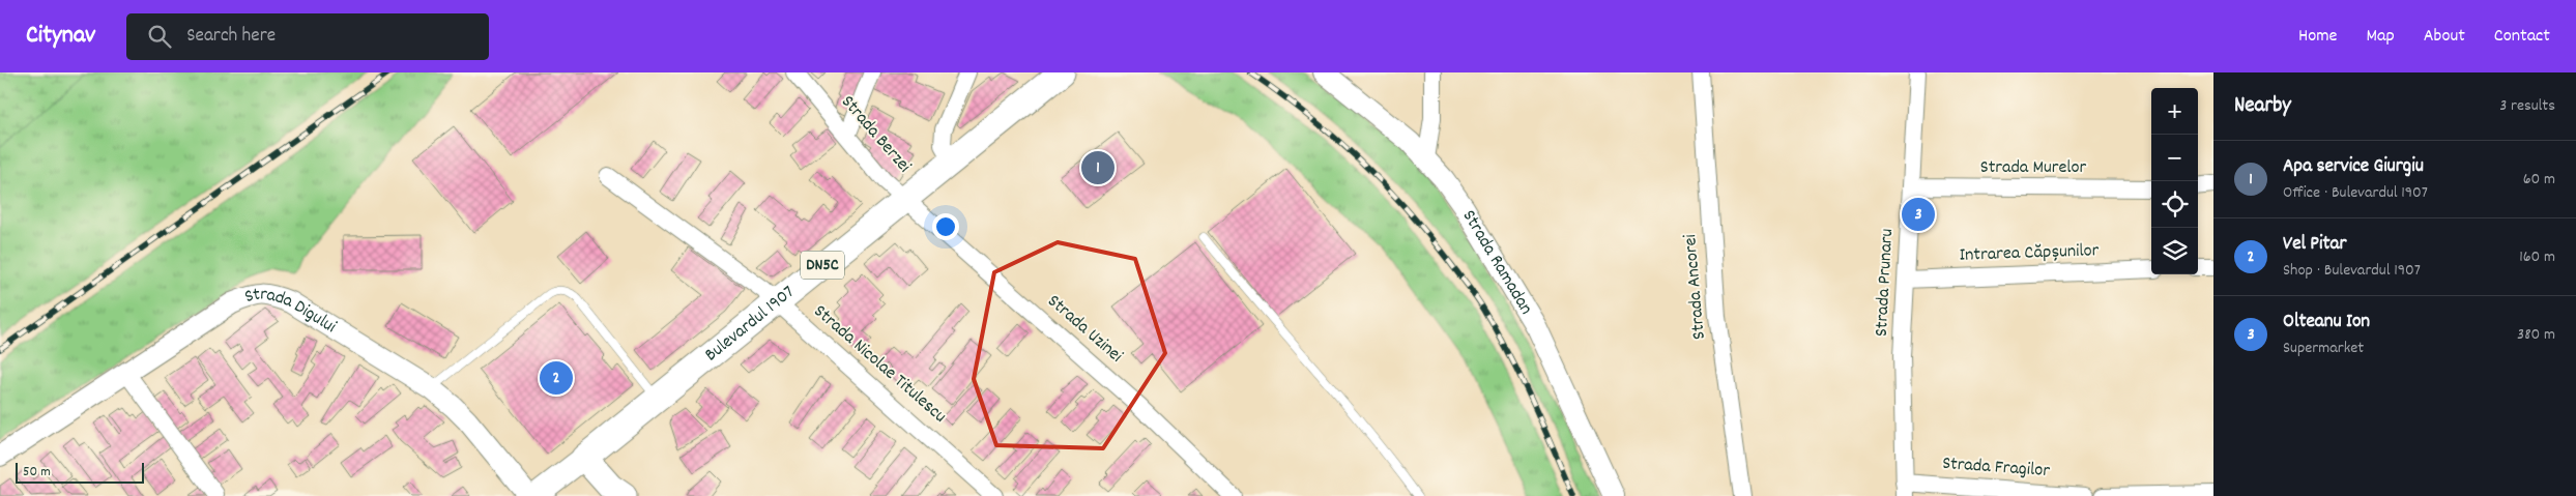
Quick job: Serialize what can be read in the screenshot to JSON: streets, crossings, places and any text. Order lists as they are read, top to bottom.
{
  "streets": {
    "main road": ["DN5C", "Bulevardul 1907"],
    "street": [
      "Strada Berzei",
      "Strada Murelor",
      "Intrarea Căpșunilor",
      "Strada Ramadan",
      "Strada Prunaru",
      "Strada Ancorei",
      "Strada Digului",
      "Strada Uzinei",
      "Strada Nicolae Titulescu",
      "Strada Fragilor"
    ]
  },
  "crossings": [
    ["Strada Berzei", "Bulevardul 1907"],
    ["Strada Berzei", "Strada Uzinei"],
    ["Strada Murelor", "Strada Prunaru"],
    ["Intrarea Căpșunilor", "Strada Prunaru"],
    ["Strada Prunaru", "Strada Fragilor"],
    ["Bulevardul 1907", "Strada Uzinei"],
    ["Bulevardul 1907", "Strada Nicolae Titulescu"]
  ],
  "scale_bar": "50 m",
  "page": {
    "header": "Citynav",
    "search": "Search here",
    "nav": [
      "Home",
      "Map",
      "About",
      "Contact"
    ],
    "heading": ["Nearby", "3 results"],
    "map_buttons": ["+", "−"],
    "list": [
      {
        "mark": "1",
        "name": "Apa service Giurgiu",
        "note": "Office · Bulevardul 1907",
        "value": "60 m"
      },
      {
        "mark": "2",
        "name": "Vel Pitar",
        "note": "Shop · Bulevardul 1907",
        "value": "160 m"
      },
      {
        "mark": "3",
        "name": "Olteanu Ion",
        "note": "Supermarket",
        "value": "380 m"
      }
    ],
    "pins": ["1", "3", "2"],
    "scale": "50 m"
  }
}
